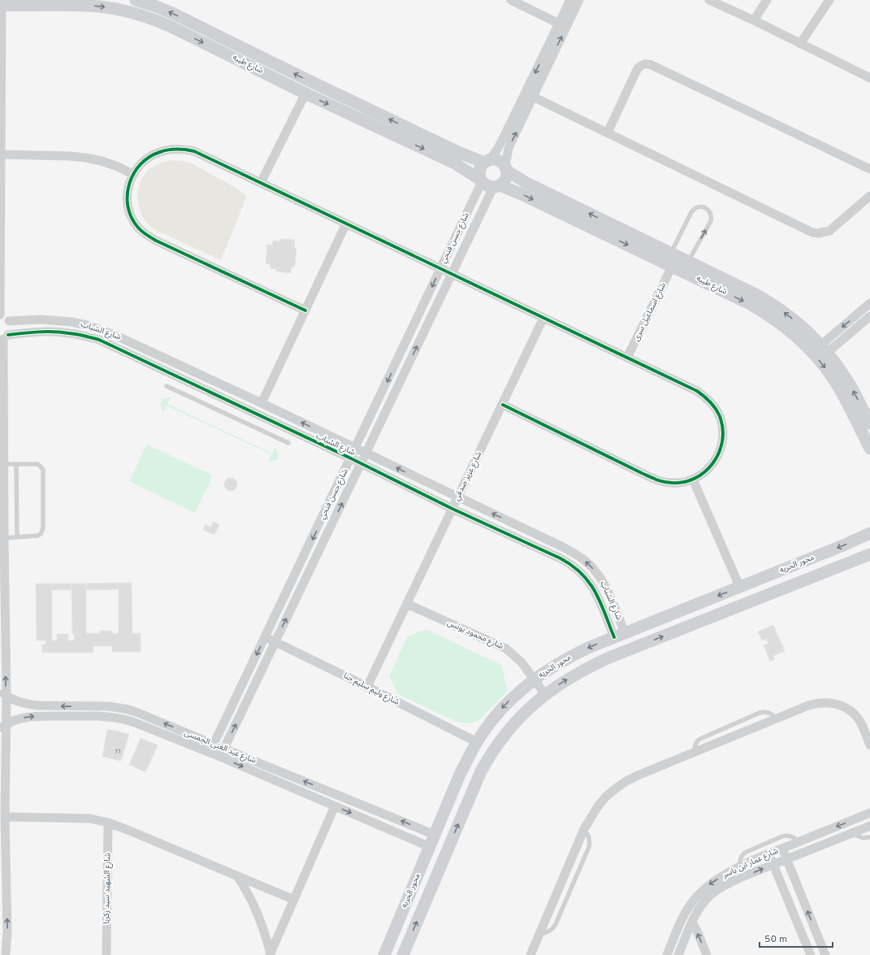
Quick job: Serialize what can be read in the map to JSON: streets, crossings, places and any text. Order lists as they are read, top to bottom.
{
  "streets": {
    "main road": ["شارع طيبه", "محور الحريه"],
    "street": [
      "شارع حسن فتحي",
      "شارع اسماعيل سرى",
      "شارع الشباب",
      "شارع عزيز صدقي",
      "شارع محمود يونس",
      "شارع وليم سليم حنا",
      "شارع عبد الغنى الجمسى",
      "شارع عمار ابن ياسر",
      "شارع الشهيد سيد زكريا"
    ]
  },
  "crossings": [
    ["شارع طيبه", "شارع حسن فتحي"],
    ["شارع طيبه", "شارع اسماعيل سرى"],
    ["شارع حسن فتحي", "شارع الشباب"],
    ["شارع حسن فتحي", "شارع وليم سليم حنا"],
    ["شارع حسن فتحي", "شارع عبد الغنى الجمسى"],
    ["شارع الشباب", "شارع عزيز صدقي"],
    ["شارع الشباب", "محور الحريه"],
    ["شارع عزيز صدقي", "شارع محمود يونس"],
    ["شارع عزيز صدقي", "شارع وليم سليم حنا"],
    ["محور الحريه", "شارع محمود يونس"],
    ["محور الحريه", "شارع وليم سليم حنا"],
    ["محور الحريه", "شارع عبد الغنى الجمسى"]
  ],
  "house_numbers": ["71"],
  "scale_bar": "50 m"
}
